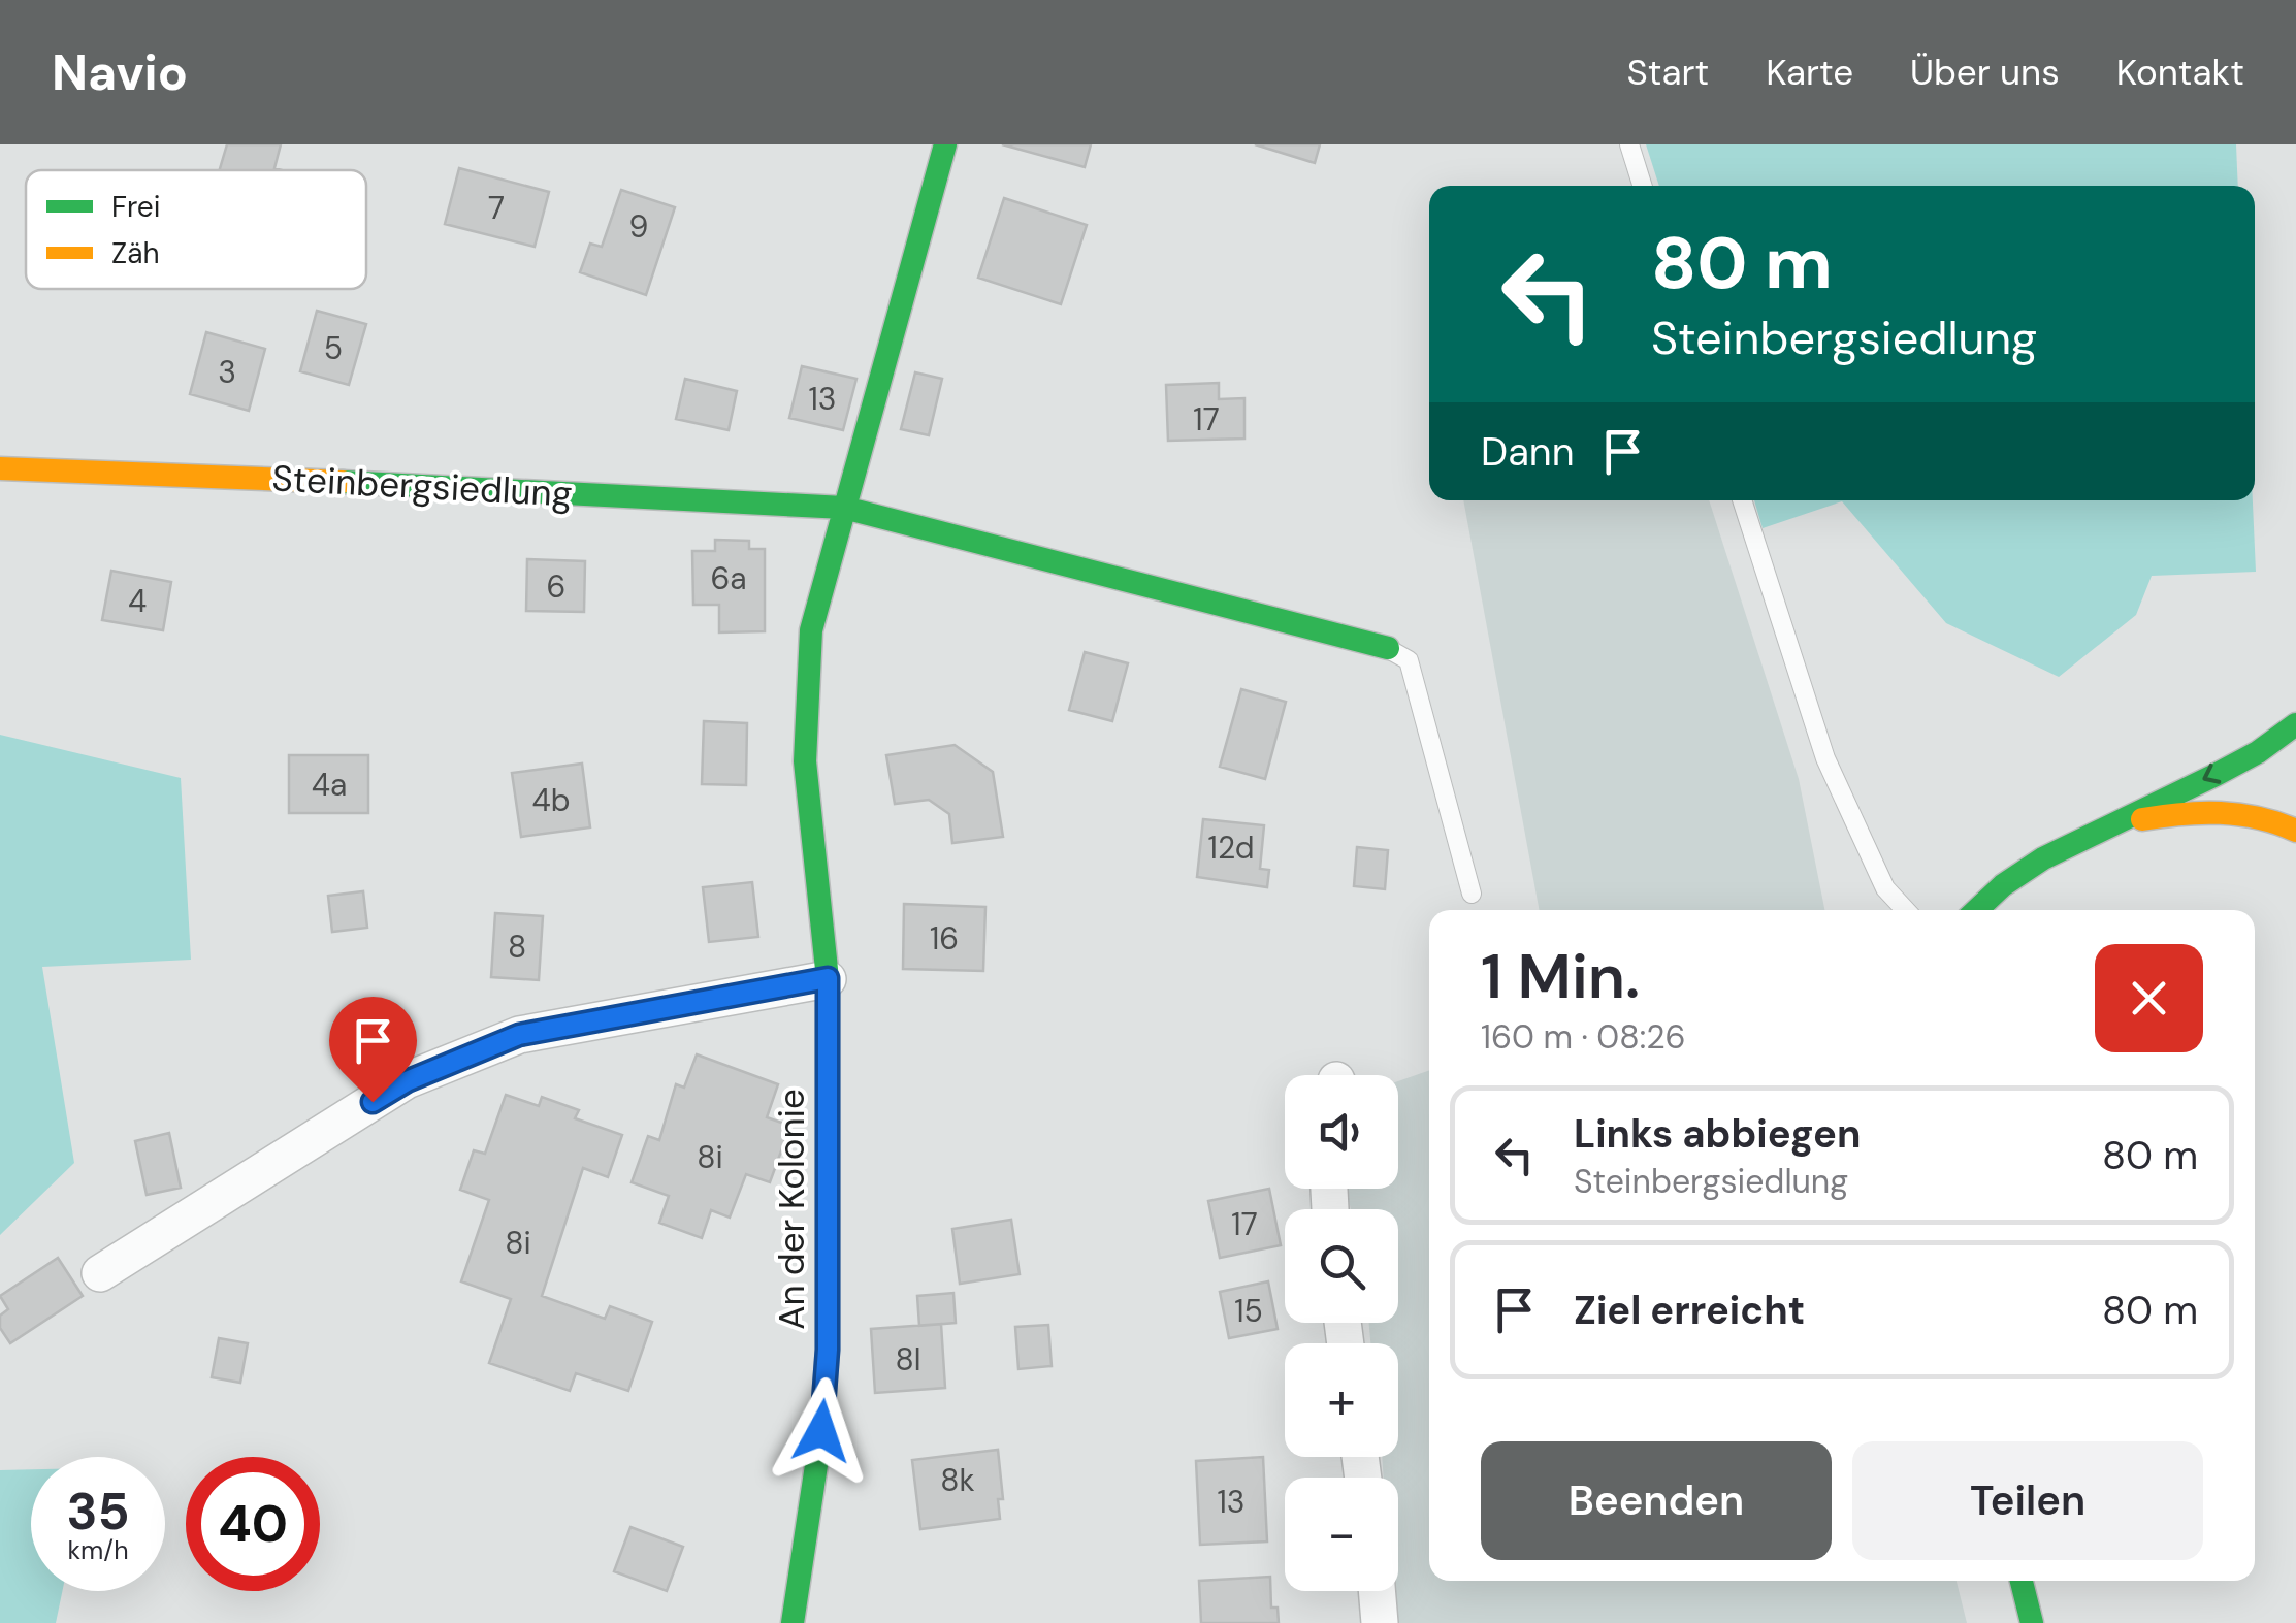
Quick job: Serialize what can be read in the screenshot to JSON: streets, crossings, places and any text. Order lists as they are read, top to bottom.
{
  "streets": {
    "street": ["Steinbergsiedlung", "An der Kolonie"]
  },
  "house_numbers": [
    "7",
    "9",
    "5",
    "3",
    "13",
    "17",
    "6a",
    "6",
    "4",
    "4a",
    "4b",
    "12d",
    "16",
    "8",
    "8i",
    "17",
    "8i",
    "15",
    "8l",
    "8k",
    "13"
  ],
  "legend": ["Frei", "Zäh"],
  "page": {
    "header": "Navio",
    "nav": [
      "Start",
      "Karte",
      "Über uns",
      "Kontakt"
    ],
    "turn": ["80 m", "Steinbergsiedlung"],
    "then": "Dann",
    "heading": ["1 Min.", "160 m · 08:26"],
    "map_buttons": ["+", "−"],
    "list": [
      {
        "name": "Links abbiegen",
        "note": "Steinbergsiedlung",
        "value": "80 m"
      },
      {
        "name": "Ziel erreicht",
        "value": "80 m"
      }
    ],
    "buttons": ["Beenden", "Teilen"],
    "speed": "35 km/h",
    "limit": "40"
  }
}
